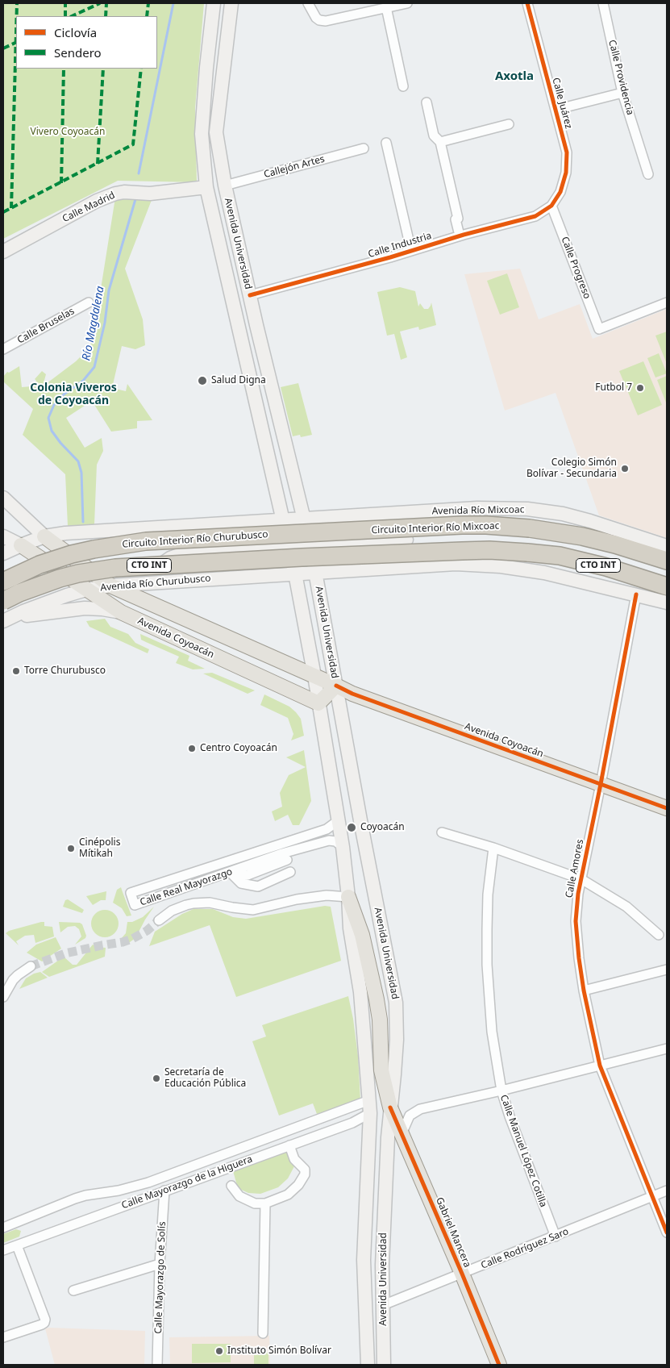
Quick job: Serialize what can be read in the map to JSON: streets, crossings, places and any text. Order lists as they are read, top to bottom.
{
  "streets": {
    "highway": ["Circuito Interior Río Mixcoac", "Circuito Interior Río Churubusco", "CTO INT"],
    "main road": [
      "Calle Madrid",
      "Avenida Universidad",
      "Avenida Río Mixcoac",
      "Avenida Río Churubusco",
      "Avenida Coyoacán",
      "Gabriel Mancera"
    ],
    "street": [
      "Calle Providencia",
      "Calle Juárez",
      "Callejón Artes",
      "Calle Industria",
      "Calle Progreso",
      "Calle Bruselas",
      "Calle Amores",
      "Calle Real Mayorazgo",
      "Calle Manuel López Cotilla",
      "Calle Mayorazgo de la Higuera",
      "Calle Rodríguez Saro",
      "Calle Mayorazgo de Solís"
    ]
  },
  "crossings": [
    ["Calle Juárez", "Calle Industria"],
    ["Calle Juárez", "Calle Progreso"],
    ["Callejón Artes", "Avenida Universidad"],
    ["Calle Madrid", "Avenida Universidad"],
    ["Avenida Universidad", "Calle Industria"],
    ["Avenida Universidad", "Avenida Río Mixcoac"],
    ["Avenida Universidad", "Circuito Interior Río Mixcoac"],
    ["Avenida Universidad", "Circuito Interior Río Churubusco"],
    ["Avenida Universidad", "CTO INT"],
    ["Avenida Universidad", "Avenida Río Churubusco"],
    ["Avenida Universidad", "Avenida Coyoacán"],
    ["Avenida Universidad", "Calle Real Mayorazgo"],
    ["Avenida Universidad", "Calle Mayorazgo de la Higuera"],
    ["Avenida Universidad", "Gabriel Mancera"],
    ["Avenida Universidad", "Calle Rodríguez Saro"],
    ["Calle Industria", "Calle Progreso"],
    ["Avenida Río Mixcoac", "Circuito Interior Río Mixcoac"],
    ["Avenida Río Mixcoac", "Circuito Interior Río Churubusco"],
    ["Avenida Río Mixcoac", "CTO INT"],
    ["Circuito Interior Río Mixcoac", "Circuito Interior Río Churubusco"],
    ["Circuito Interior Río Mixcoac", "CTO INT"],
    ["Circuito Interior Río Churubusco", "CTO INT"],
    ["CTO INT", "Avenida Río Churubusco"],
    ["CTO INT", "Avenida Coyoacán"],
    ["CTO INT", "Calle Amores"],
    ["Avenida Río Churubusco", "Avenida Coyoacán"],
    ["Avenida Coyoacán", "Calle Amores"],
    ["Calle Amores", "Calle Rodríguez Saro"],
    ["Calle Real Mayorazgo", "Gabriel Mancera"],
    ["Calle Manuel López Cotilla", "Calle Rodríguez Saro"],
    ["Calle Mayorazgo de la Higuera", "Calle Mayorazgo de Solís"],
    ["Gabriel Mancera", "Calle Rodríguez Saro"]
  ],
  "districts": ["Axotla", "Colonia Viveros de Coyoacán"],
  "water": ["Río Magdalena"],
  "parks": ["Vivero Coyoacán"],
  "places": [
    "Salud Digna",
    "Futbol 7",
    "Colegio Simón Bolívar - Secundaria",
    "Torre Churubusco",
    "Centro Coyoacán",
    "Coyoacán",
    "Cinépolis Mítikah",
    "Secretaría de Educación Pública",
    "Instituto Simón Bolívar"
  ],
  "legend": ["Ciclovía", "Sendero"]
}
